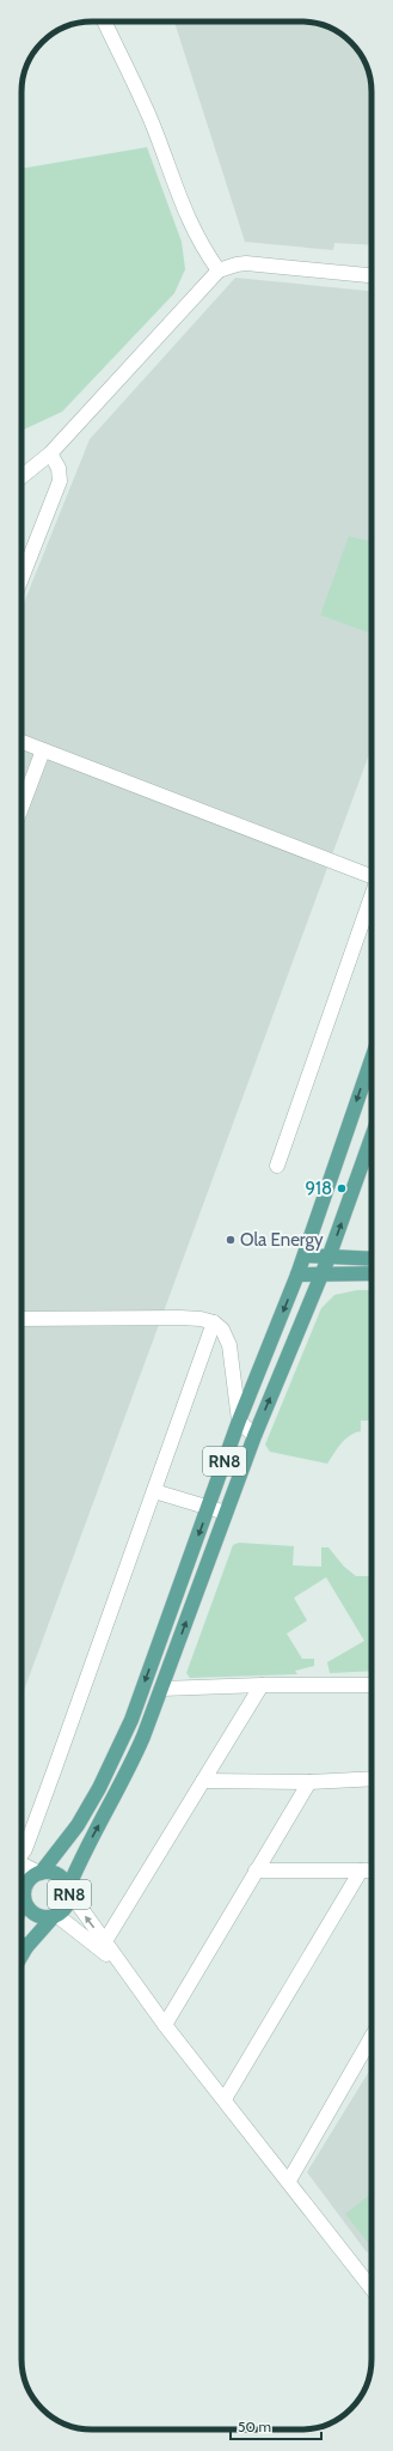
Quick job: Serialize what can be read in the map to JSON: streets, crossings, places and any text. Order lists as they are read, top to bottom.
{
  "streets": {
    "main road": ["RN8"]
  },
  "places": ["918", "Ola Energy"],
  "scale_bar": "50 m"
}
